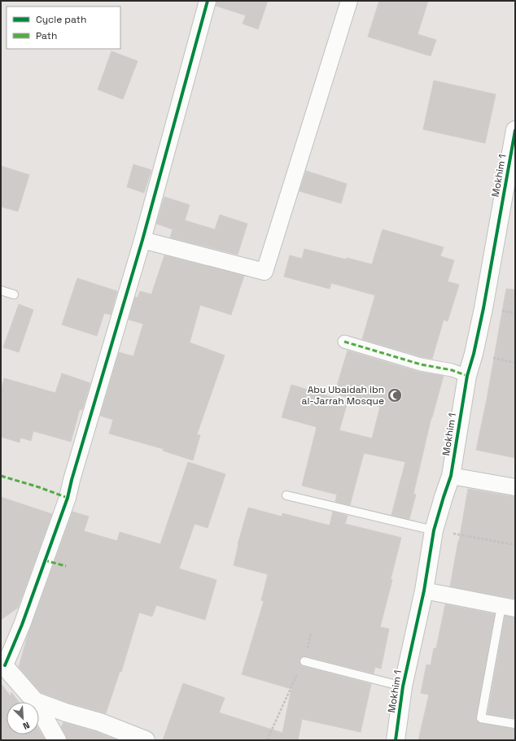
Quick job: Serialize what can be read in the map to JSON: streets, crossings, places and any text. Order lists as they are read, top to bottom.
{
  "streets": {
    "street": ["Mokhim 1"]
  },
  "places": {
    "mosque": ["Abu Ubaidah ibn al-Jarrah Mosque"]
  },
  "legend": ["Cycle path", "Path"],
  "north": "bottom right"
}
